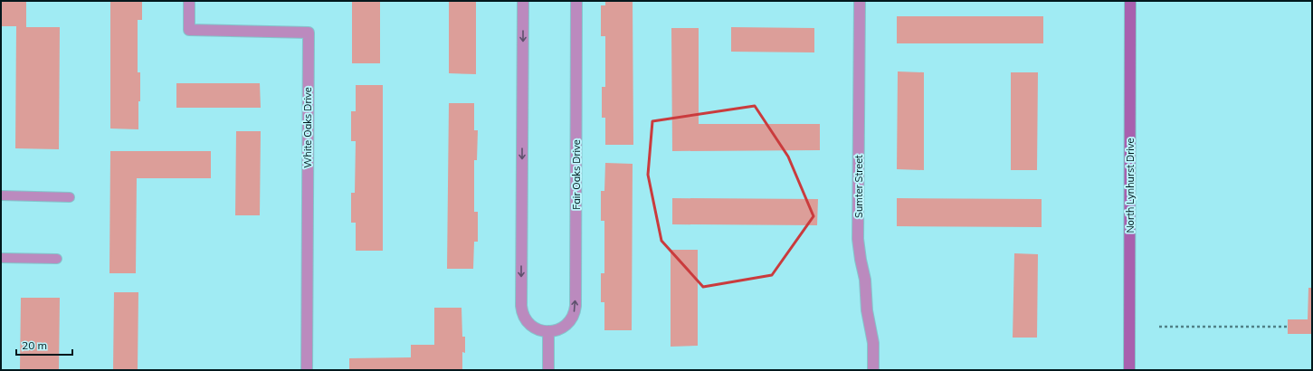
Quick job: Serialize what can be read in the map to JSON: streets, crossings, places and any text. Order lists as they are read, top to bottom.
{
  "streets": {
    "main road": ["North Lynhurst Drive"],
    "street": ["White Oaks Drive", "Fair Oaks Drive", "Sumter Street"]
  },
  "scale_bar": "20 m"
}
